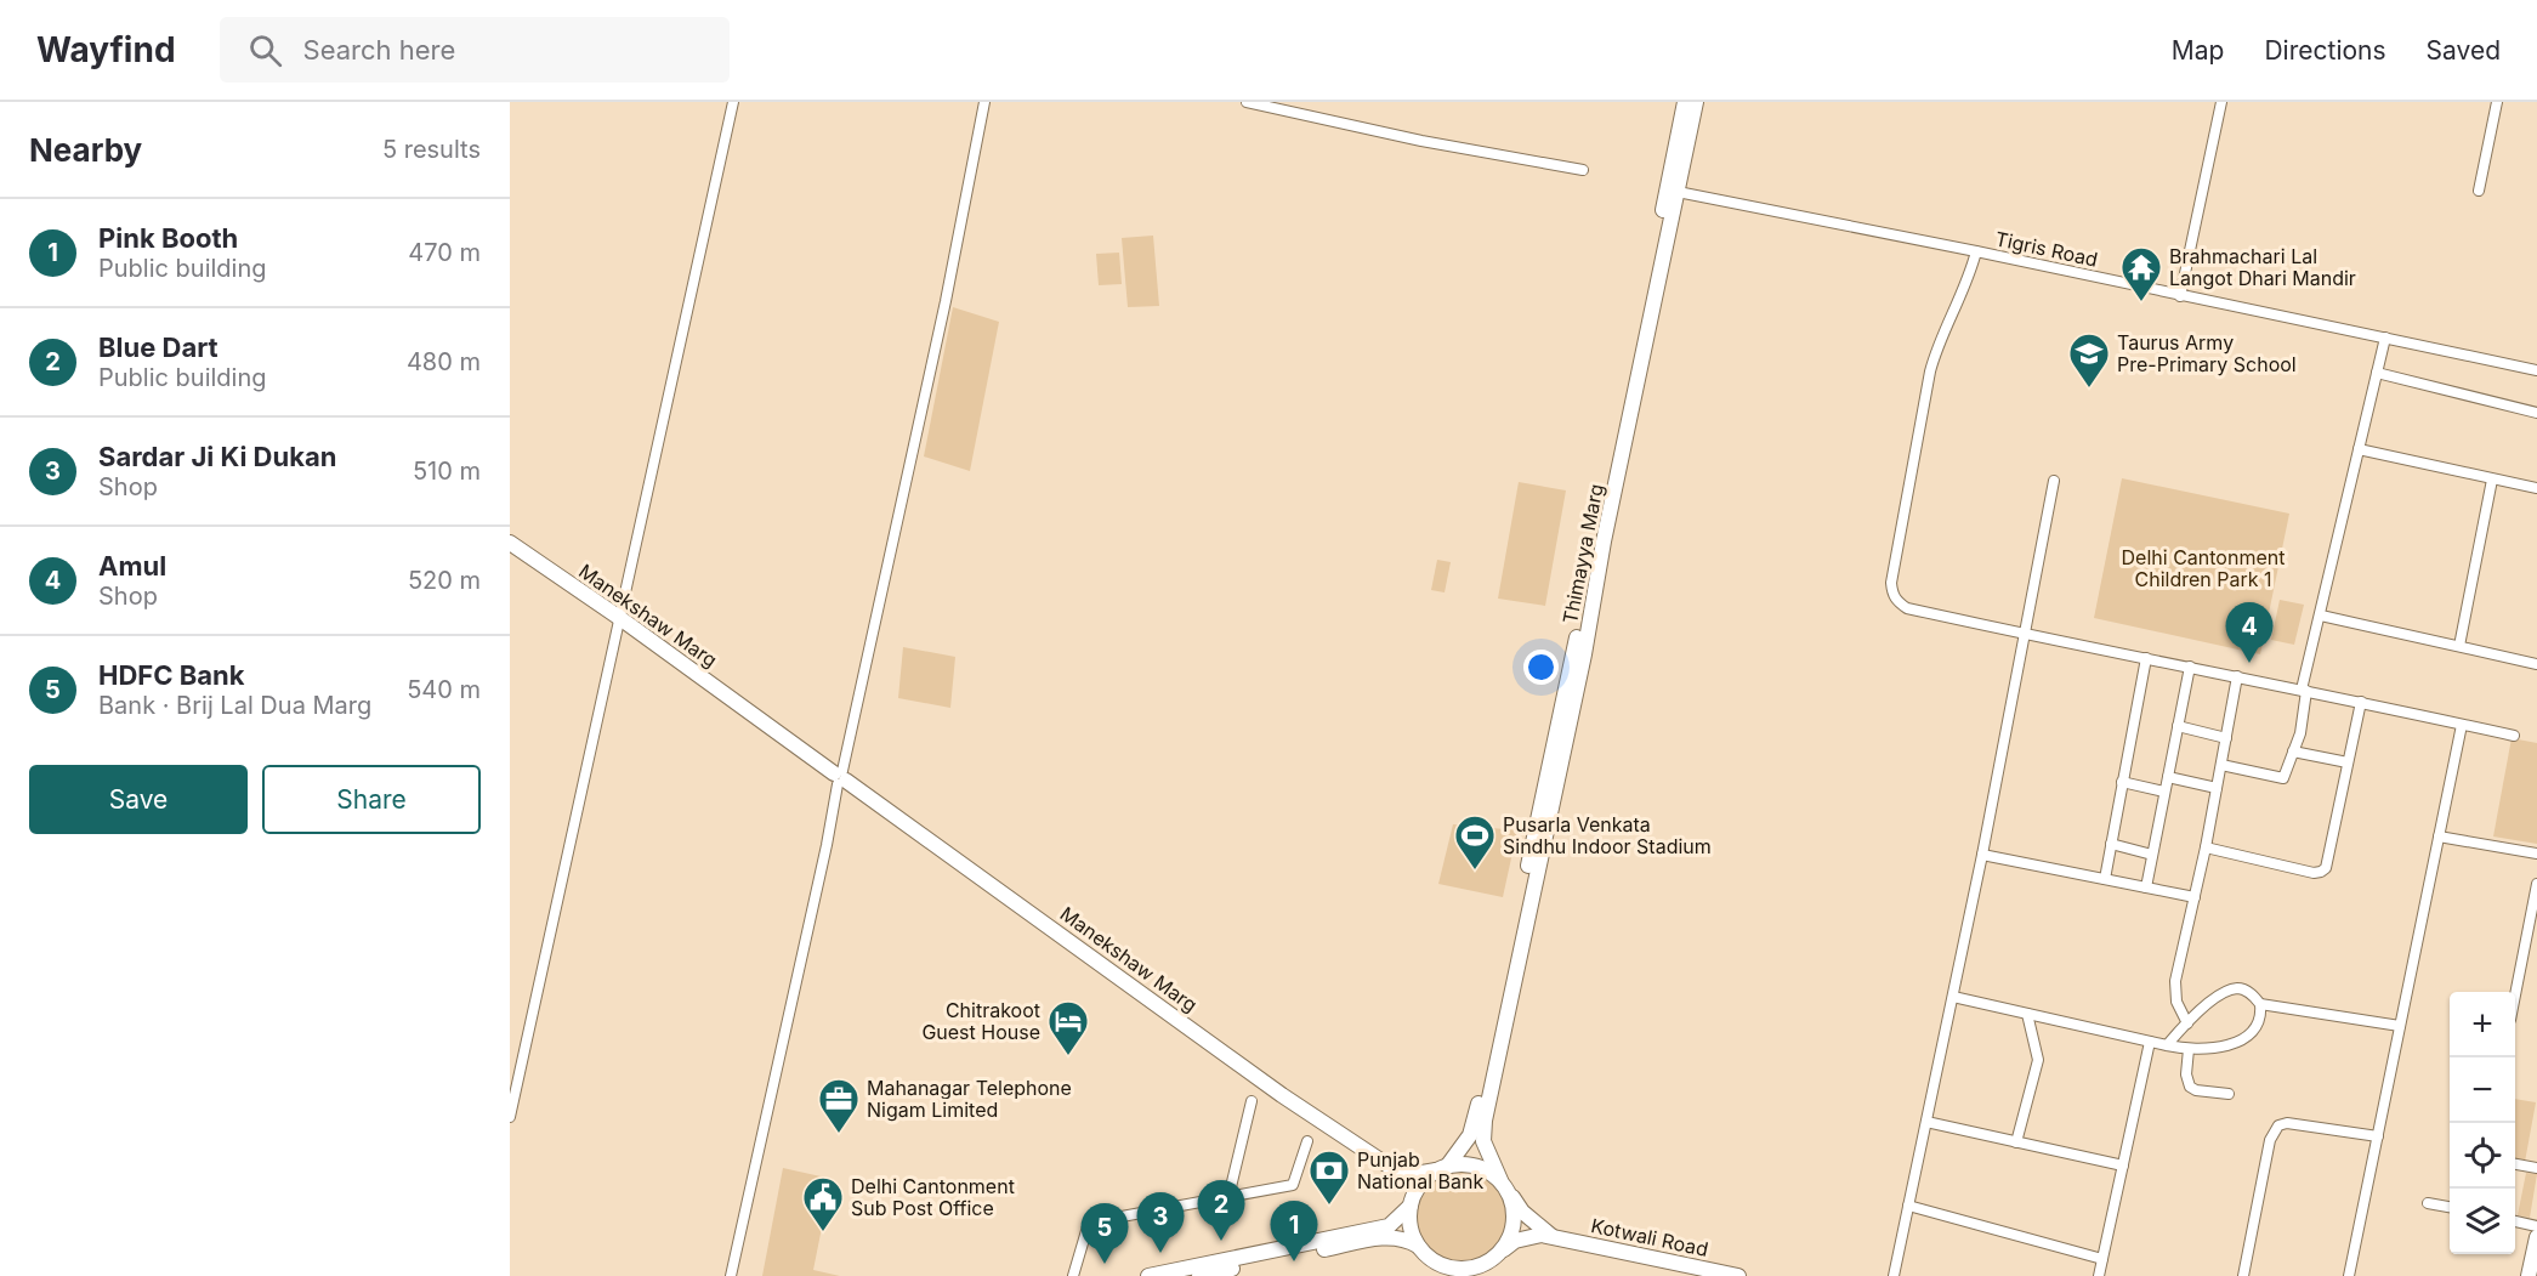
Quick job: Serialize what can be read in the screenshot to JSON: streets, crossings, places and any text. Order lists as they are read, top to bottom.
{
  "streets": {
    "street": [
      "Tigris Road",
      "Thimayya Marg",
      "Manekshaw Marg",
      "Kotwali Road"
    ]
  },
  "crossings": [
    ["Tigris Road", "Thimayya Marg"],
    ["Thimayya Marg", "Manekshaw Marg"]
  ],
  "parks": ["Delhi Cantonment Children Park 1"],
  "places": {
    "temple": ["Brahmachari Lal Langot Dhari Mandir"],
    "school or university": ["Taurus Army Pre-Primary School"],
    "sports": ["Pusarla Venkata Sindhu Indoor Stadium"],
    "hotel": ["Chitrakoot Guest House"],
    "office": ["Mahanagar Telephone Nigam Limited"],
    "bank": ["Punjab National Bank"],
    "public building": ["Delhi Cantonment Sub Post Office"]
  },
  "page": {
    "header": "Wayfind",
    "search": "Search here",
    "nav": ["Map", "Directions", "Saved"],
    "heading": ["Nearby", "5 results"],
    "list": [
      {
        "mark": "1",
        "name": "Pink Booth",
        "note": "Public building",
        "value": "470 m"
      },
      {
        "mark": "2",
        "name": "Blue Dart",
        "note": "Public building",
        "value": "480 m"
      },
      {
        "mark": "3",
        "name": "Sardar Ji Ki Dukan",
        "note": "Shop",
        "value": "510 m"
      },
      {
        "mark": "4",
        "name": "Amul",
        "note": "Shop",
        "value": "520 m"
      },
      {
        "mark": "5",
        "name": "HDFC Bank",
        "note": "Bank · Brij Lal Dua Marg",
        "value": "540 m"
      }
    ],
    "pins": [
      "4",
      "2",
      "3",
      "1",
      "5"
    ],
    "buttons": ["Save", "Share"],
    "map_buttons": ["+", "−"]
  }
}
